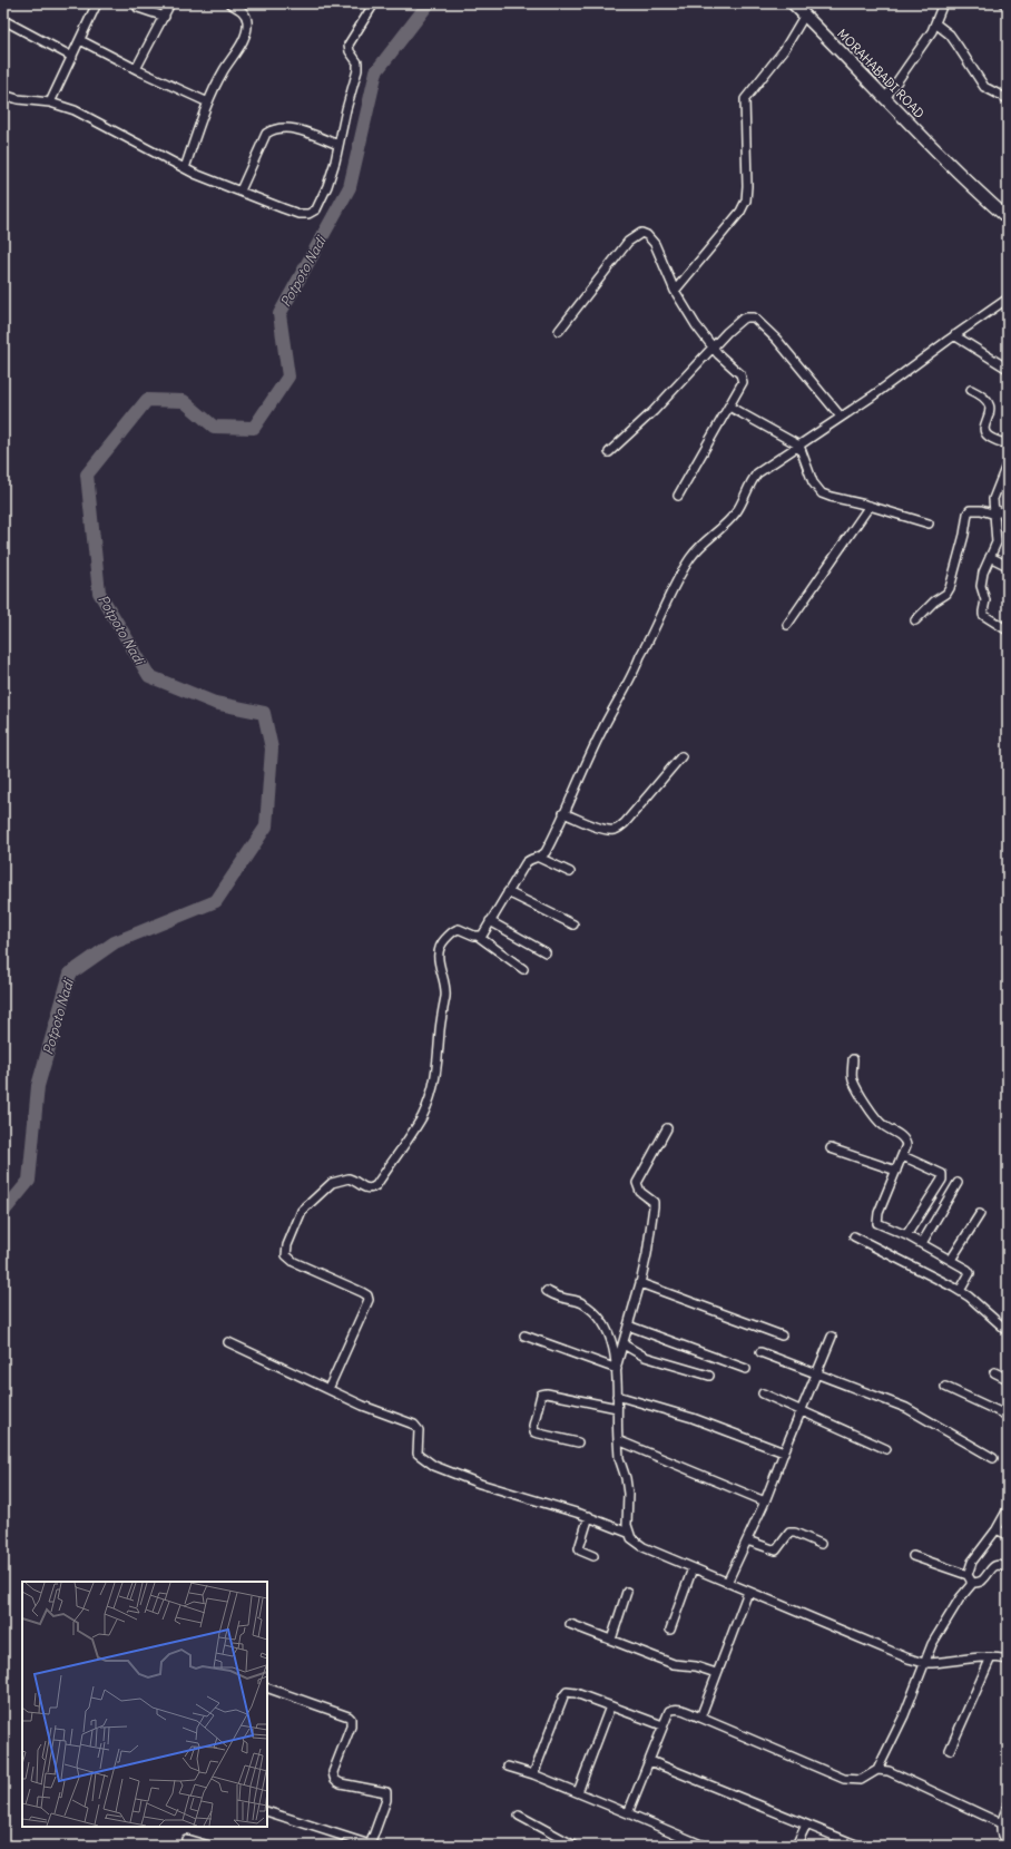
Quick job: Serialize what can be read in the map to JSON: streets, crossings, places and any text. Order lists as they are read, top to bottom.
{
  "streets": {
    "main road": ["MORAHABADI ROAD"]
  },
  "water": ["Potpoto Nadi"]
}
